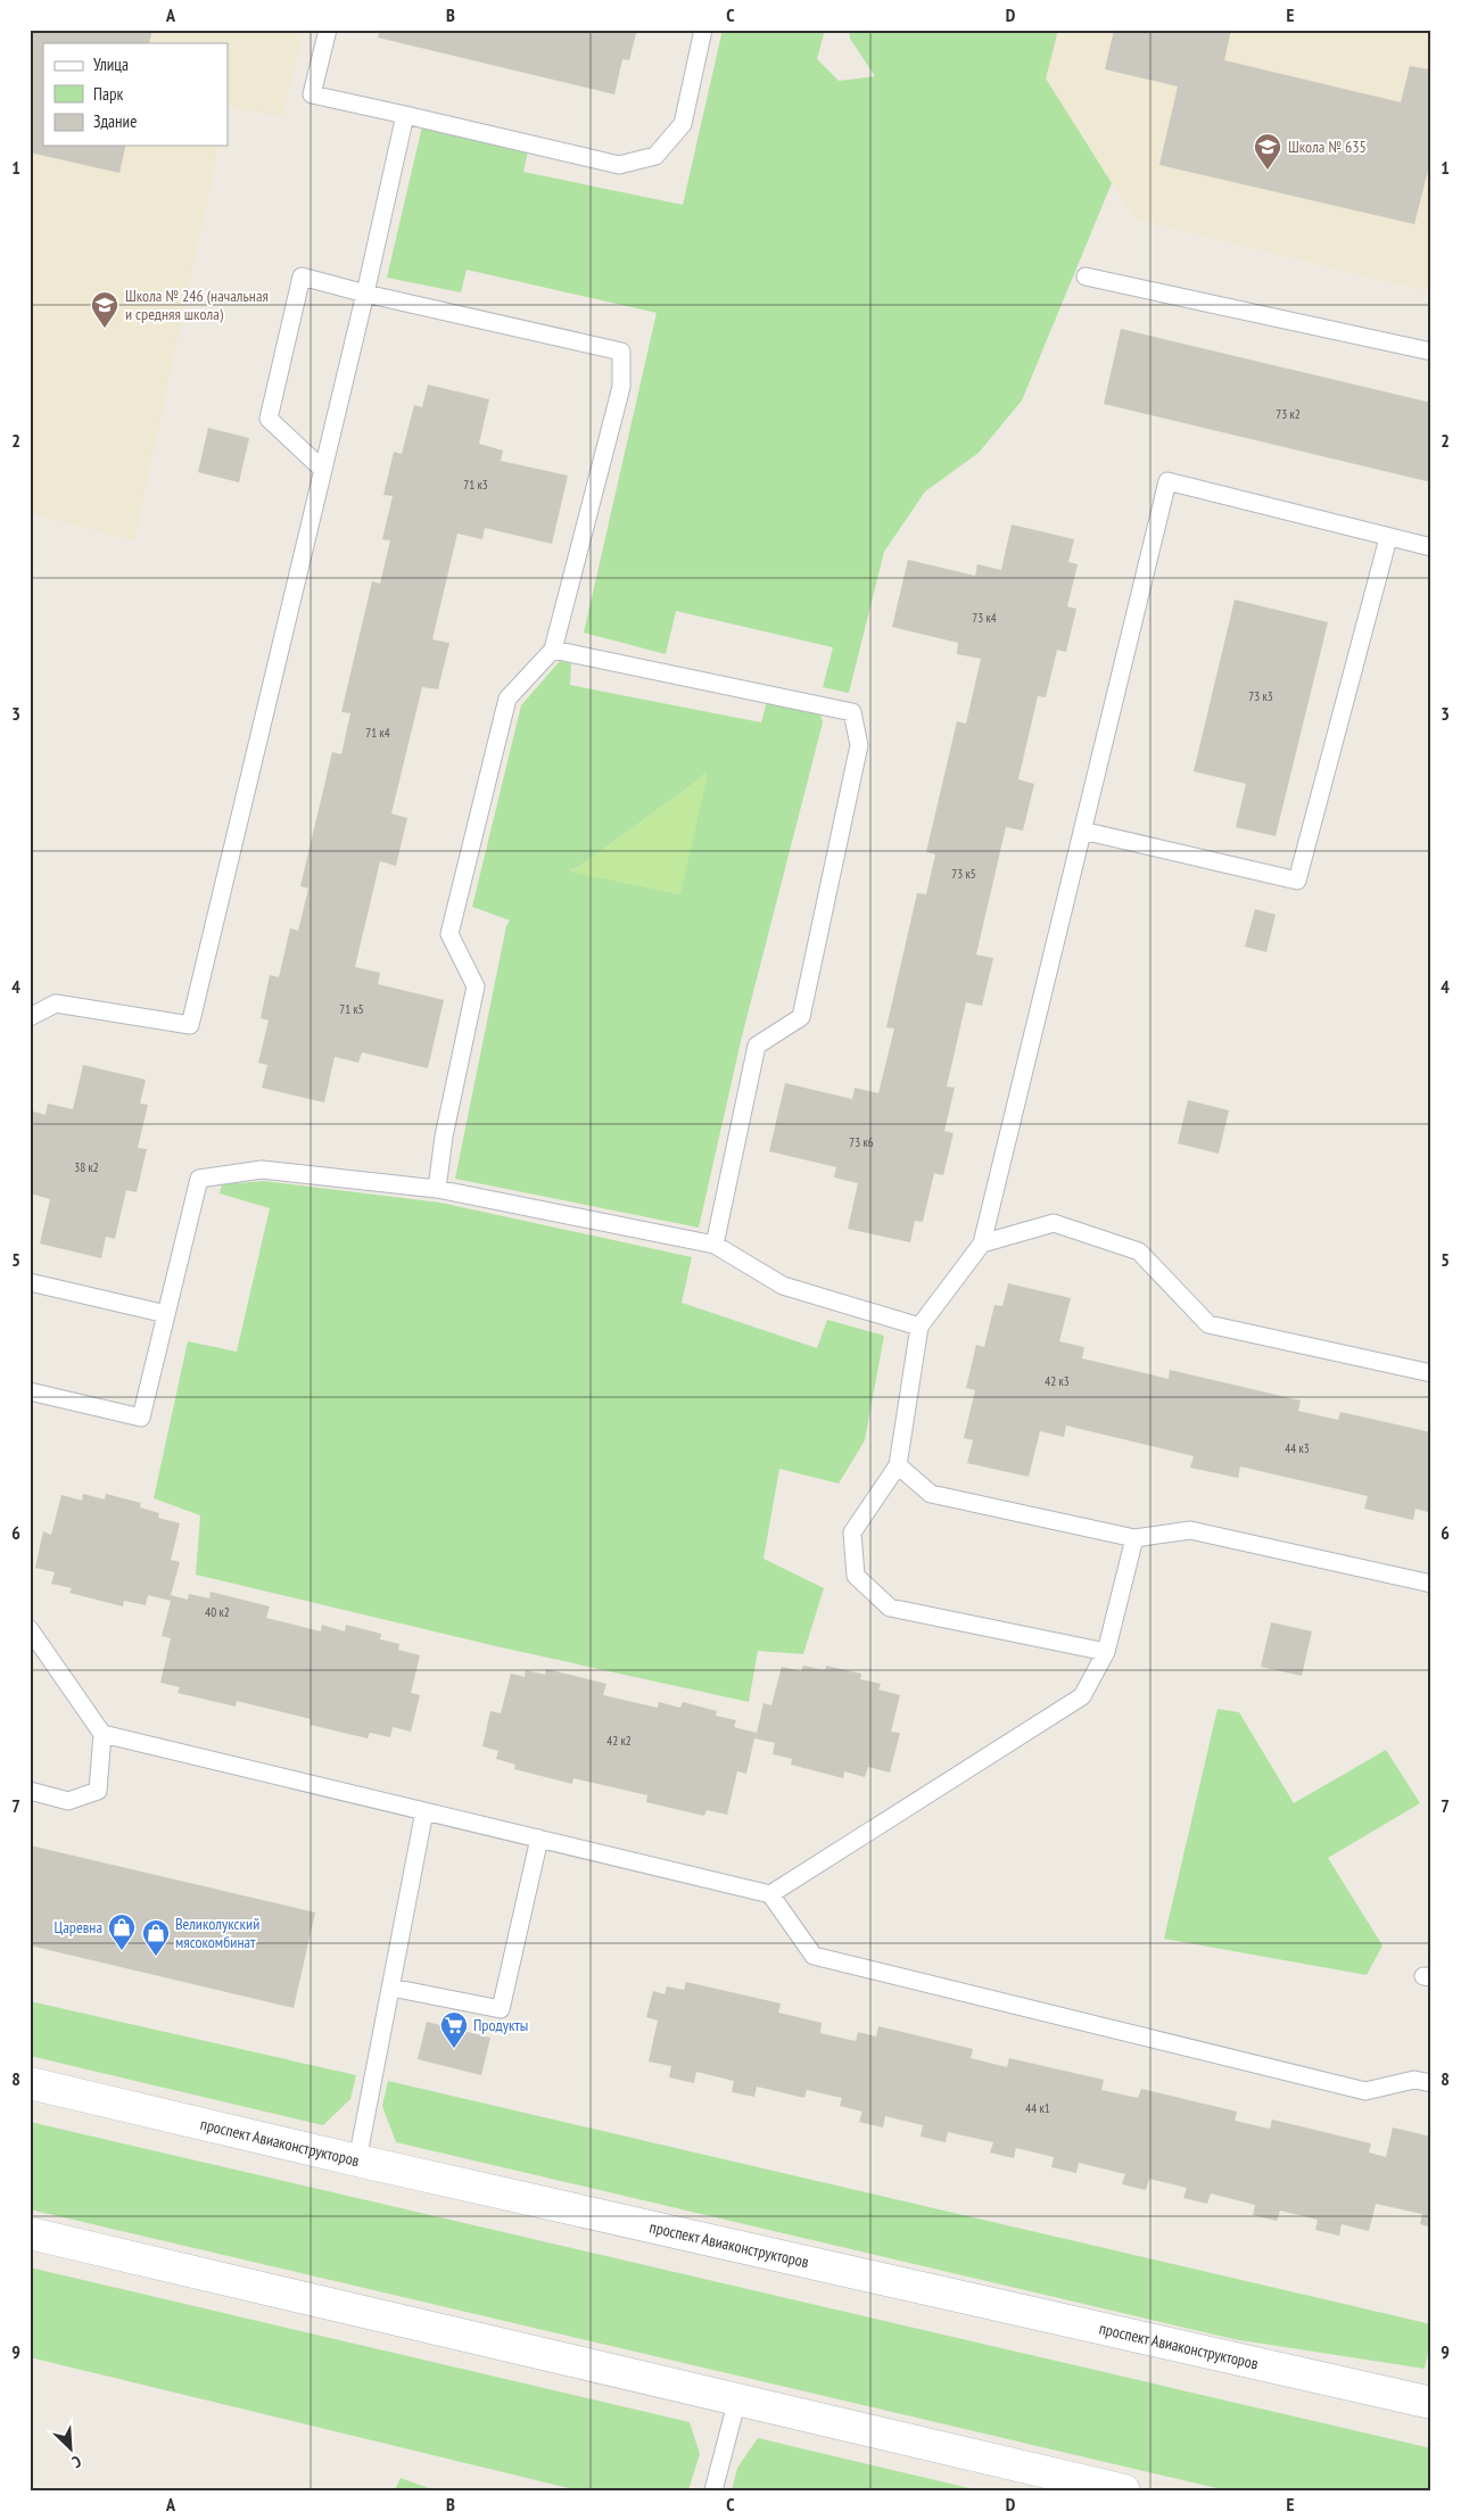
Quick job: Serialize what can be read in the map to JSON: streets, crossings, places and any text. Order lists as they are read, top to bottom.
{
  "streets": {
    "street": ["проспект Авиаконструкторов"]
  },
  "places": {
    "school or university": ["Школа № 635", "Школа № 246 (начальная и средняя школа)"],
    "shop": ["Царевна", "Великолукский мясокомбинат"],
    "supermarket": ["Продукты"]
  },
  "house_numbers": [
    "73 к2",
    "71 к3",
    "73 к4",
    "73 к3",
    "71 к4",
    "73 к5",
    "71 к5",
    "73 к6",
    "38 к2",
    "42 к3",
    "44 к3",
    "40 к2",
    "42 к2",
    "44 к1"
  ],
  "legend": ["Улица", "Парк", "Здание"],
  "north": "bottom right",
  "grid": {
    "columns": [
      "A",
      "B",
      "C",
      "D",
      "E"
    ],
    "rows": [
      "1",
      "2",
      "3",
      "4",
      "5",
      "6",
      "7",
      "8",
      "9"
    ]
  }
}
